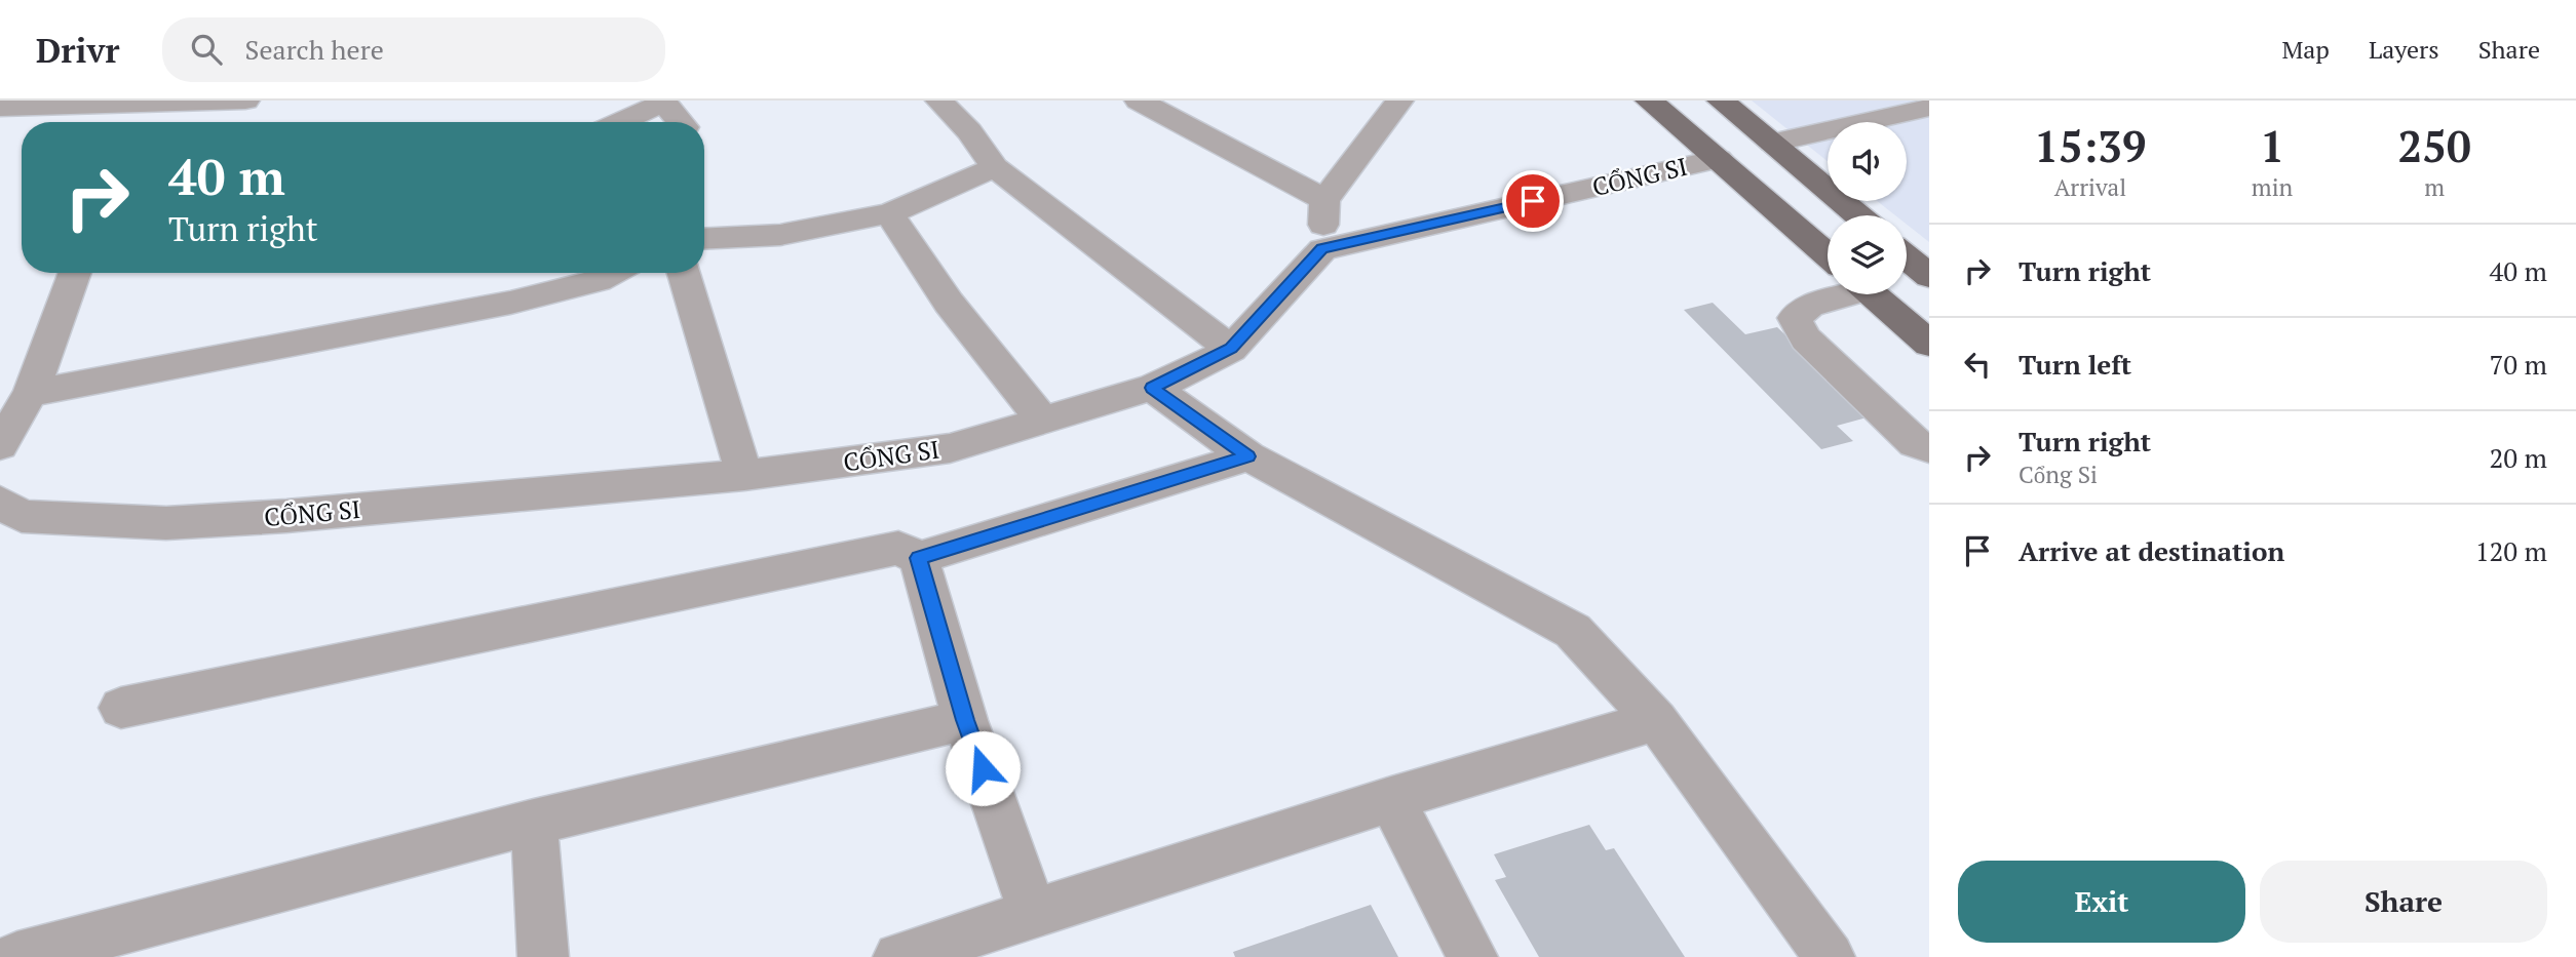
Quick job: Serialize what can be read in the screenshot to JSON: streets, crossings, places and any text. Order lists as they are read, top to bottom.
{
  "streets": {
    "street": ["CỔNG SI"]
  },
  "page": {
    "header": "Drivr",
    "search": "Search here",
    "nav": ["Map", "Layers", "Share"],
    "eta": [
      "15:39",
      "Arrival",
      "1",
      "min",
      "250",
      "m"
    ],
    "turn": ["40 m", "Turn right"],
    "list": [
      {
        "name": "Turn right",
        "value": "40 m"
      },
      {
        "name": "Turn left",
        "value": "70 m"
      },
      {
        "name": "Turn right",
        "note": "Cổng Si",
        "value": "20 m"
      },
      {
        "name": "Arrive at destination",
        "value": "120 m"
      }
    ],
    "buttons": ["Exit", "Share"]
  }
}
